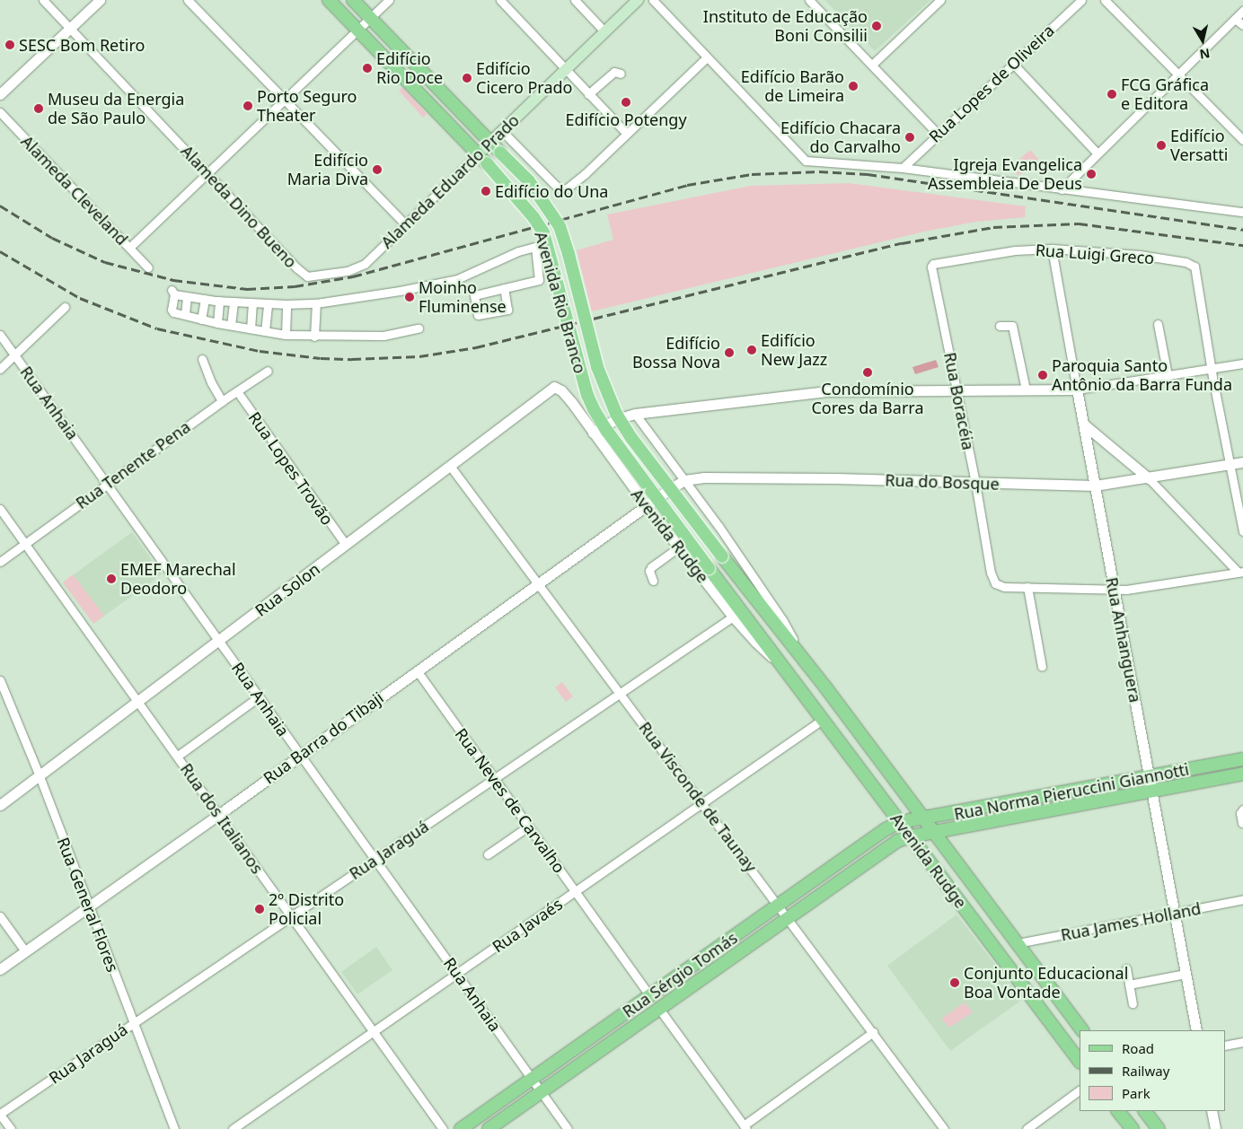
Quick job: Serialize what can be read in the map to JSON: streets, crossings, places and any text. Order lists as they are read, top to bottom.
{
  "streets": {
    "main road": [
      "Alameda Eduardo Prado",
      "Avenida Rio Branco",
      "Avenida Rudge",
      "Rua Norma Pieruccini Giannotti",
      "Rua Sérgio Tomás"
    ],
    "street": [
      "Rua Lopes de Oliveira",
      "Alameda Cleveland",
      "Alameda Dino Bueno",
      "Rua Luigi Greco",
      "Rua Boracéia",
      "Rua Anhaia",
      "Rua Tenente Pena",
      "Rua Lopes Trovão",
      "Rua do Bosque",
      "Rua Solon",
      "Rua Anhanguera",
      "Rua Barra do Tibaji",
      "Rua Visconde de Taunay",
      "Rua Neves de Carvalho",
      "Rua dos Italianos",
      "Rua Jaraguá",
      "Rua General Flores",
      "Rua James Holland",
      "Rua Javaés"
    ]
  },
  "crossings": [
    ["Alameda Eduardo Prado", "Alameda Dino Bueno"],
    ["Alameda Eduardo Prado", "Avenida Rio Branco"],
    ["Rua Luigi Greco", "Rua Boracéia"],
    ["Rua Luigi Greco", "Rua Anhanguera"],
    ["Avenida Rio Branco", "Avenida Rudge"],
    ["Rua Boracéia", "Rua do Bosque"],
    ["Rua Anhaia", "Rua Tenente Pena"],
    ["Rua Anhaia", "Rua Solon"],
    ["Rua Anhaia", "Rua Barra do Tibaji"],
    ["Rua Anhaia", "Rua Jaraguá"],
    ["Rua Anhaia", "Rua Javaés"],
    ["Rua Anhaia", "Rua Sérgio Tomás"],
    ["Rua Tenente Pena", "Rua Lopes Trovão"],
    ["Rua Tenente Pena", "Rua dos Italianos"],
    ["Rua Lopes Trovão", "Rua Solon"],
    ["Rua do Bosque", "Avenida Rudge"],
    ["Rua do Bosque", "Rua Anhanguera"],
    ["Rua do Bosque", "Rua Barra do Tibaji"],
    ["Avenida Rudge", "Rua Solon"],
    ["Avenida Rudge", "Rua Barra do Tibaji"],
    ["Avenida Rudge", "Rua Norma Pieruccini Giannotti"],
    ["Avenida Rudge", "Rua Jaraguá"],
    ["Avenida Rudge", "Rua James Holland"],
    ["Avenida Rudge", "Rua Javaés"],
    ["Avenida Rudge", "Rua Sérgio Tomás"],
    ["Rua Solon", "Rua Visconde de Taunay"],
    ["Rua Solon", "Rua dos Italianos"],
    ["Rua Solon", "Rua General Flores"],
    ["Rua Anhanguera", "Rua Norma Pieruccini Giannotti"],
    ["Rua Anhanguera", "Rua James Holland"],
    ["Rua Barra do Tibaji", "Rua Visconde de Taunay"],
    ["Rua Barra do Tibaji", "Rua Neves de Carvalho"],
    ["Rua Barra do Tibaji", "Rua dos Italianos"],
    ["Rua Barra do Tibaji", "Rua General Flores"],
    ["Rua Norma Pieruccini Giannotti", "Rua Sérgio Tomás"],
    ["Rua Visconde de Taunay", "Rua Jaraguá"],
    ["Rua Visconde de Taunay", "Rua Javaés"],
    ["Rua Visconde de Taunay", "Rua Sérgio Tomás"],
    ["Rua Neves de Carvalho", "Rua Jaraguá"],
    ["Rua Neves de Carvalho", "Rua Javaés"],
    ["Rua Neves de Carvalho", "Rua Sérgio Tomás"],
    ["Rua dos Italianos", "Rua Jaraguá"],
    ["Rua dos Italianos", "Rua Javaés"],
    ["Rua Jaraguá", "Rua General Flores"]
  ],
  "places": [
    "Instituto de Educação Boni Consilii",
    "SESC Bom Retiro",
    "Edifício Rio Doce",
    "Edifício Cicero Prado",
    "Edifício Barão de Limeira",
    "FCG Gráfica e Editora",
    "Edifício Potengy",
    "Porto Seguro Theater",
    "Museu da Energia de São Paulo",
    "Edifício Chacara do Carvalho",
    "Edifício Versatti",
    "Edifício Maria Diva",
    "Igreja Evangelica Assembleia De Deus",
    "Edifício do Una",
    "Moinho Fluminense",
    "Edifício New Jazz",
    "Edifício Bossa Nova",
    "Condomínio Cores da Barra",
    "Paroquia Santo Antônio da Barra Funda",
    "EMEF Marechal Deodoro",
    "2º Distrito Policial",
    "Conjunto Educacional Boa Vontade"
  ],
  "legend": ["Road", "Railway", "Park"],
  "north": "bottom"
}
